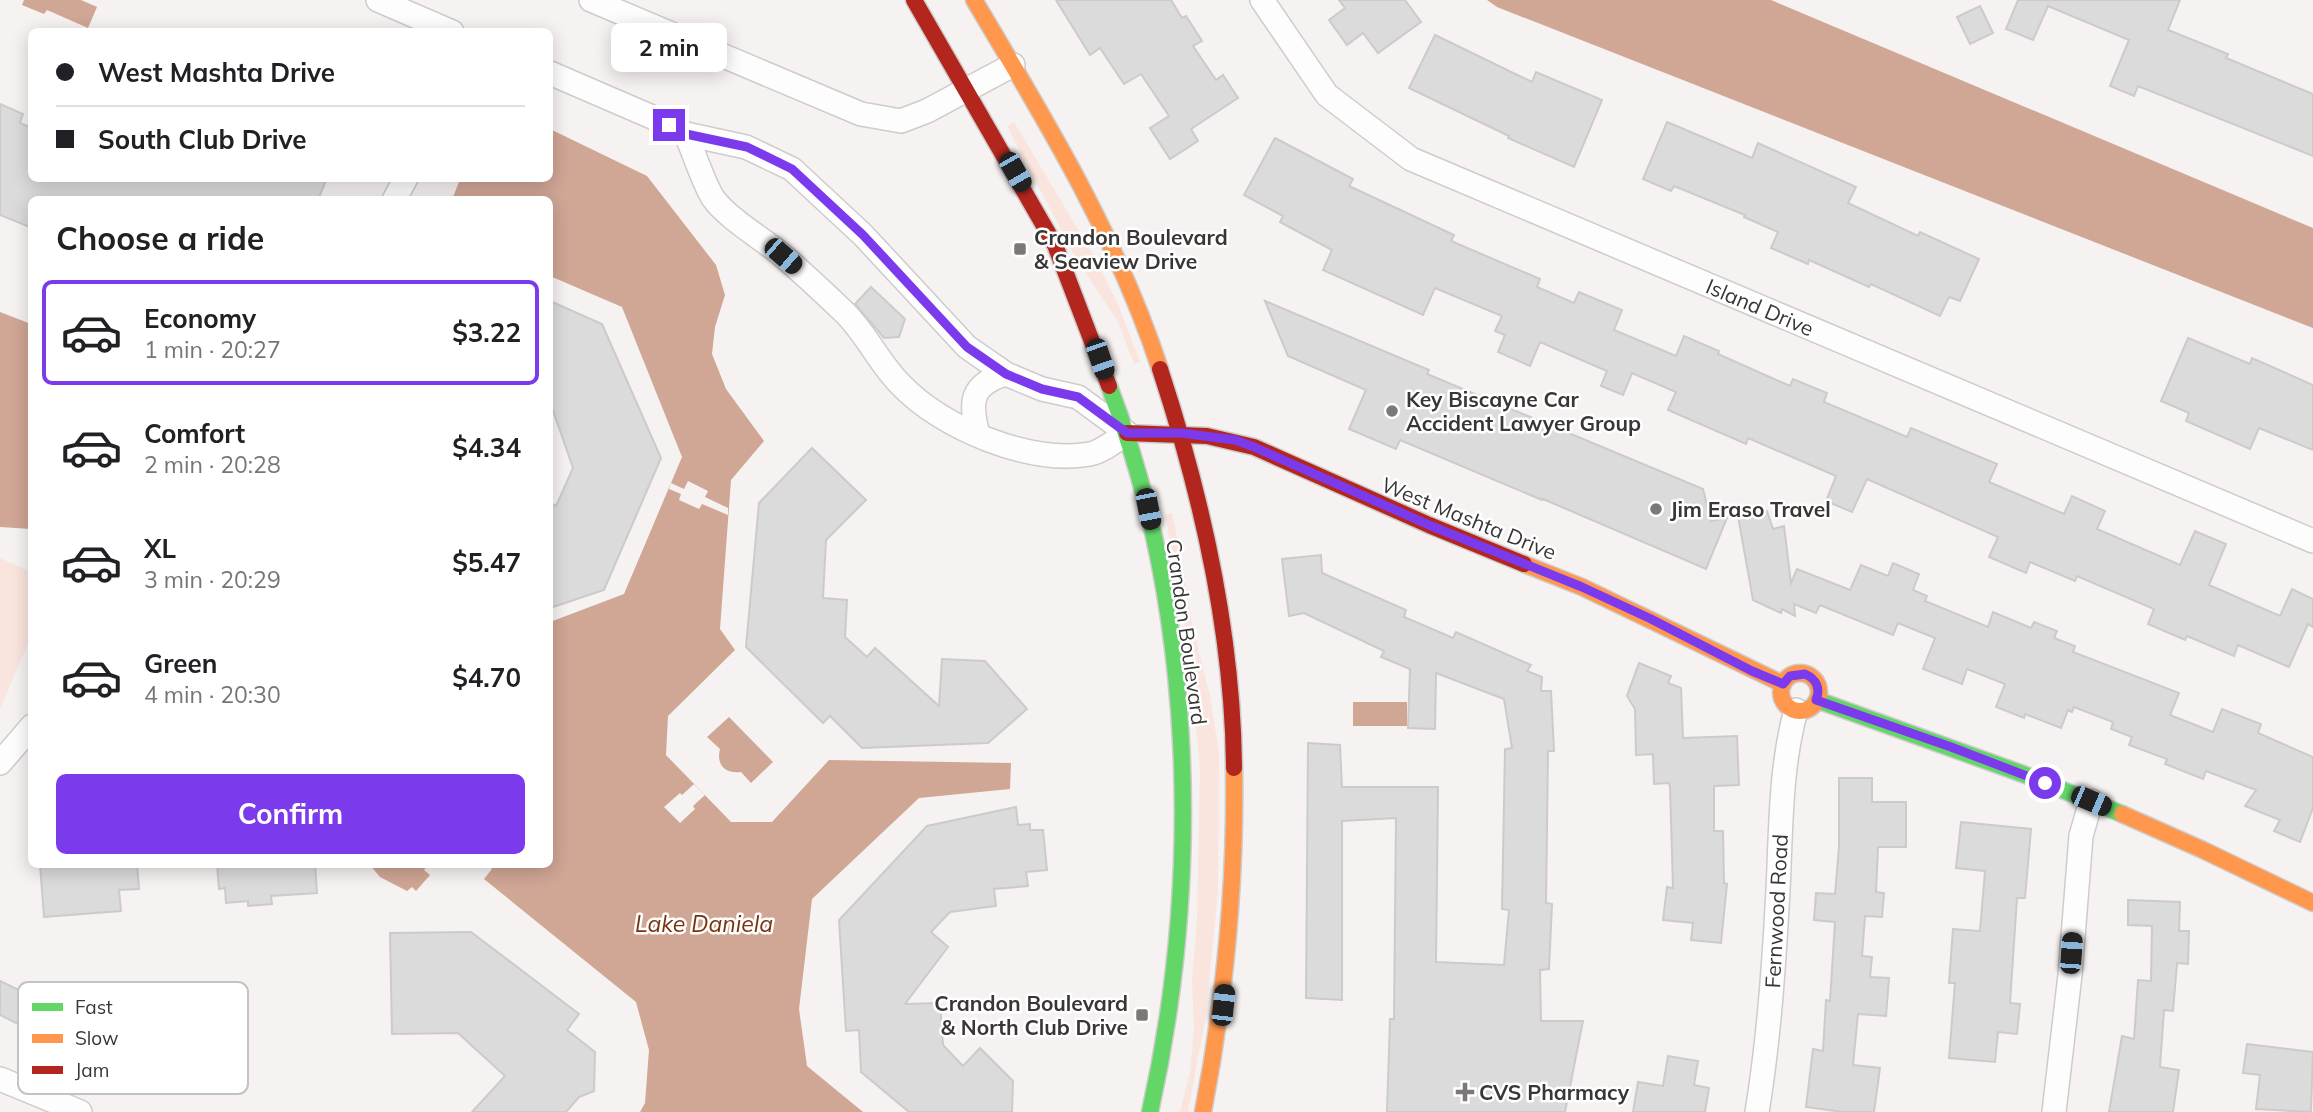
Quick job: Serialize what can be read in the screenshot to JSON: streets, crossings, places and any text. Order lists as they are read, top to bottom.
{
  "streets": {
    "main road": ["West Mashta Drive", "Crandon Boulevard"],
    "street": ["Island Drive", "Fernwood Road"]
  },
  "crossings": [
    ["West Mashta Drive", "Crandon Boulevard"],
    ["West Mashta Drive", "Fernwood Road"]
  ],
  "water": ["Lake Daniela"],
  "places": {
    "transit": ["Crandon Boulevard & Seaview Drive", "Crandon Boulevard & North Club Drive"],
    "other": ["Key Biscayne Car Accident Lawyer Group", "Jim Eraso Travel"],
    "health": ["CVS Pharmacy"]
  },
  "legend": ["Fast", "Slow", "Jam"],
  "page": {
    "bubble": "2 min",
    "banner": ["West Mashta Drive", "South Club Drive"],
    "heading": "Choose a ride",
    "list": [
      {
        "name": "Economy",
        "note": "1 min · 20:27",
        "value": "$3.22"
      },
      {
        "name": "Comfort",
        "note": "2 min · 20:28",
        "value": "$4.34"
      },
      {
        "name": "XL",
        "note": "3 min · 20:29",
        "value": "$5.47"
      },
      {
        "name": "Green",
        "note": "4 min · 20:30",
        "value": "$4.70"
      }
    ],
    "buttons": "Confirm"
  }
}
